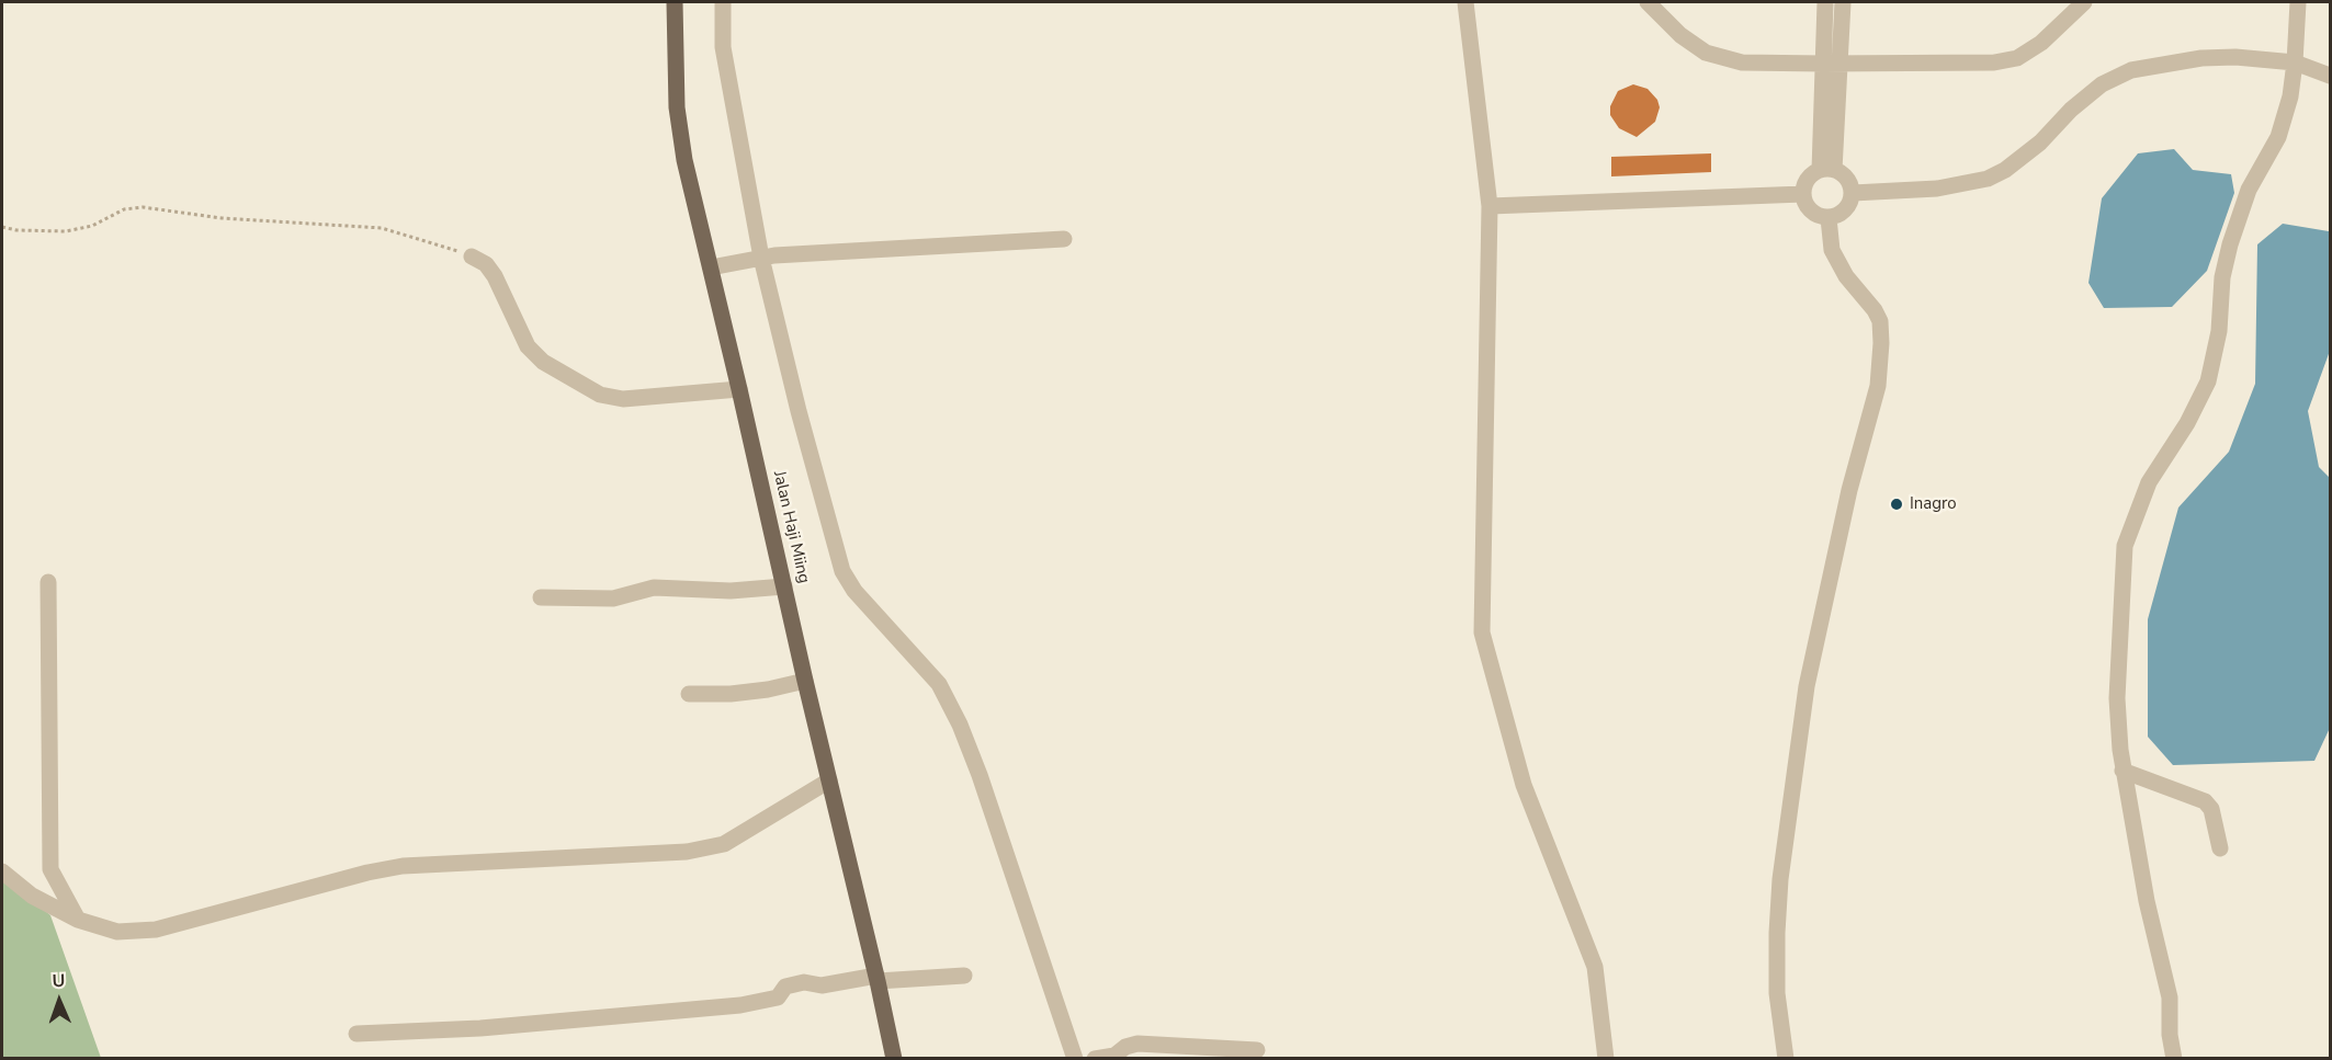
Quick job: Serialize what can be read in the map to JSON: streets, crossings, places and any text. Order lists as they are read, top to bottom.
{
  "streets": {
    "main road": ["Jalan Haji Miing"]
  },
  "places": ["Inagro"],
  "north": "top"
}
